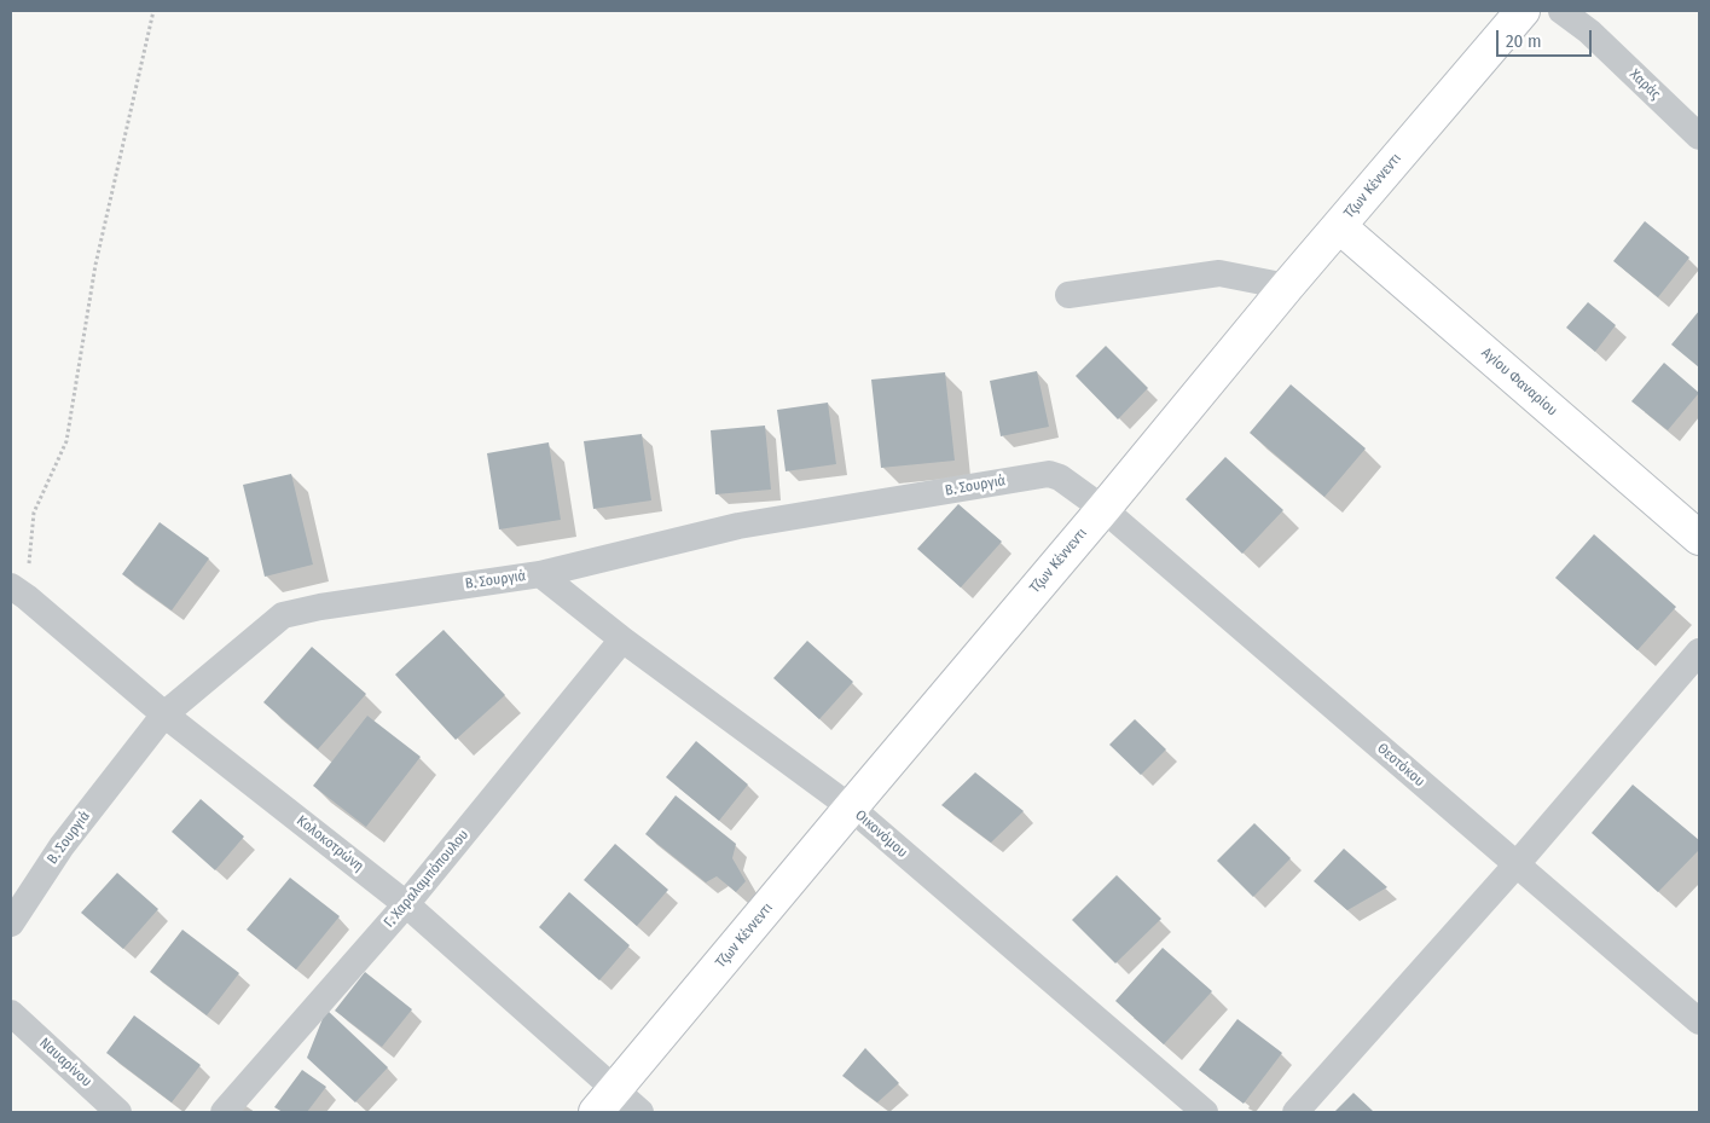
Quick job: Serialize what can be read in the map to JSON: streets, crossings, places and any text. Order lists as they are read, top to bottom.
{
  "streets": {
    "street": [
      "Χαράς",
      "Τζων Κέννεντι",
      "Αγίου Φαναρίου",
      "Β. Σουργιά",
      "Θεοτόκου",
      "Οικονόμου",
      "Κολοκοτρώνη",
      "Γ. Χαραλαμπόπουλου",
      "Ναυαρίνου"
    ]
  },
  "crossings": [
    ["Τζων Κέννεντι", "Αγίου Φαναρίου"],
    ["Τζων Κέννεντι", "Β. Σουργιά"],
    ["Τζων Κέννεντι", "Θεοτόκου"],
    ["Τζων Κέννεντι", "Οικονόμου"],
    ["Τζων Κέννεντι", "Κολοκοτρώνη"],
    ["Β. Σουργιά", "Θεοτόκου"],
    ["Β. Σουργιά", "Οικονόμου"],
    ["Β. Σουργιά", "Κολοκοτρώνη"],
    ["Οικονόμου", "Γ. Χαραλαμπόπουλου"],
    ["Κολοκοτρώνη", "Γ. Χαραλαμπόπουλου"]
  ],
  "scale_bar": "20 m"
}
